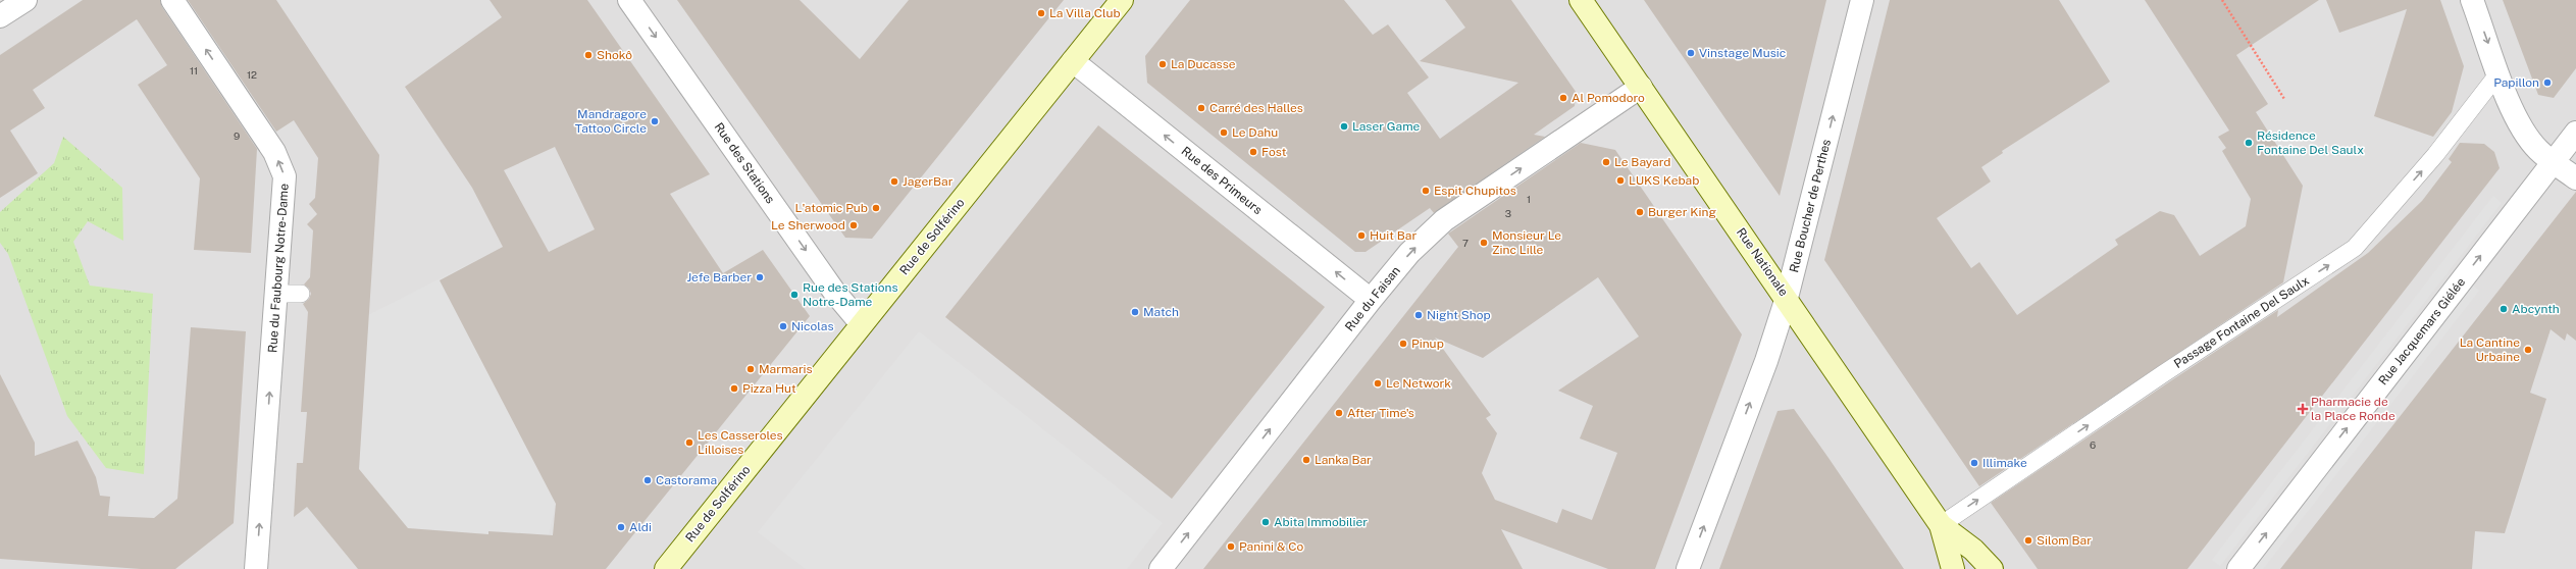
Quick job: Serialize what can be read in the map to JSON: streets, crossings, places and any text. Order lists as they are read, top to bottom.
{
  "streets": {
    "street": [
      "Rue des Stations",
      "Rue des Primeurs",
      "Rue Boucher de Perthes",
      "Rue de Solférino",
      "Rue Nationale",
      "Rue du Faubourg Notre-Dame",
      "Rue du Faisan",
      "Rue Jacquemars Giélée"
    ],
    "lane": ["Passage Fontaine Del Saulx"]
  },
  "crossings": [
    ["Rue des Stations", "Rue de Solférino"],
    ["Rue des Primeurs", "Rue de Solférino"],
    ["Rue des Primeurs", "Rue du Faisan"],
    ["Rue Boucher de Perthes", "Rue Nationale"],
    ["Rue Nationale", "Rue du Faisan"],
    ["Rue Nationale", "Passage Fontaine Del Saulx"]
  ],
  "one_way": [
    "Rue des Stations",
    "Rue des Primeurs",
    "Rue Boucher de Perthes",
    "Rue du Faubourg Notre-Dame",
    "Rue du Faisan",
    "Passage Fontaine Del Saulx",
    "Rue Jacquemars Giélée"
  ],
  "places": {
    "other": [
      "La Villa Club",
      "Vinstage Music",
      "Shokô",
      "La Ducasse",
      "Papillon",
      "Al Pomodoro",
      "Carré des Halles",
      "Mandragore Tattoo Circle",
      "Laser Game",
      "Le Dahu",
      "Résidence Fontaine Del Saulx",
      "Fost",
      "Le Bayard",
      "LUKS Kebab",
      "JagerBar",
      "Espit Chupitos",
      "L'atomic Pub",
      "Burger King",
      "Le Sherwood",
      "Huit Bar",
      "Monsieur Le Zinc Lille",
      "Jefe Barber",
      "Rue des Stations Notre-Dame",
      "Abcynth",
      "Match",
      "Night Shop",
      "Nicolas",
      "Pinup",
      "La Cantine Urbaine",
      "Marmaris",
      "Le Network",
      "Pizza Hut",
      "After Time's",
      "Les Casseroles Lilloises",
      "Lanka Bar",
      "Illimake",
      "Castorama",
      "Abita Immobilier",
      "Aldi",
      "Silom Bar",
      "Panini & Co"
    ],
    "health": ["Pharmacie de la Place Ronde"]
  },
  "house_numbers": [
    "11",
    "12",
    "9",
    "1",
    "3",
    "7",
    "6"
  ]
}
